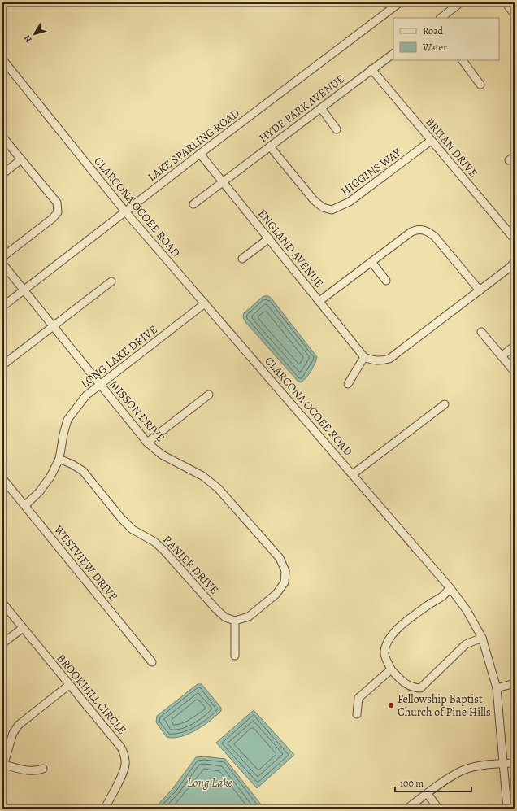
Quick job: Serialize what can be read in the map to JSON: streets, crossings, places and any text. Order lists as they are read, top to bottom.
{
  "streets": {
    "street": [
      "HYDE PARK AVENUE",
      "LAKE SPARLING ROAD",
      "BRITAN DRIVE",
      "HIGGINS WAY",
      "CLARCONA OCOEE ROAD",
      "ENGLAND AVENUE",
      "LONG LAKE DRIVE",
      "MISSON DRIVE",
      "WESTVIEW DRIVE",
      "RANIER DRIVE",
      "BROOKHILL CIRCLE"
    ]
  },
  "crossings": [
    ["HYDE PARK AVENUE", "BRITAN DRIVE"],
    ["HYDE PARK AVENUE", "HIGGINS WAY"],
    ["HYDE PARK AVENUE", "ENGLAND AVENUE"],
    ["LAKE SPARLING ROAD", "CLARCONA OCOEE ROAD"],
    ["LAKE SPARLING ROAD", "ENGLAND AVENUE"],
    ["LAKE SPARLING ROAD", "MISSON DRIVE"],
    ["BRITAN DRIVE", "HIGGINS WAY"],
    ["CLARCONA OCOEE ROAD", "LONG LAKE DRIVE"],
    ["LONG LAKE DRIVE", "MISSON DRIVE"],
    ["LONG LAKE DRIVE", "WESTVIEW DRIVE"],
    ["LONG LAKE DRIVE", "RANIER DRIVE"],
    ["MISSON DRIVE", "RANIER DRIVE"]
  ],
  "water": ["Long Lake"],
  "places": ["Fellowship Baptist Church of Pine Hills"],
  "legend": ["Road", "Water"],
  "scale_bar": "100 m",
  "north": "bottom left"
}
